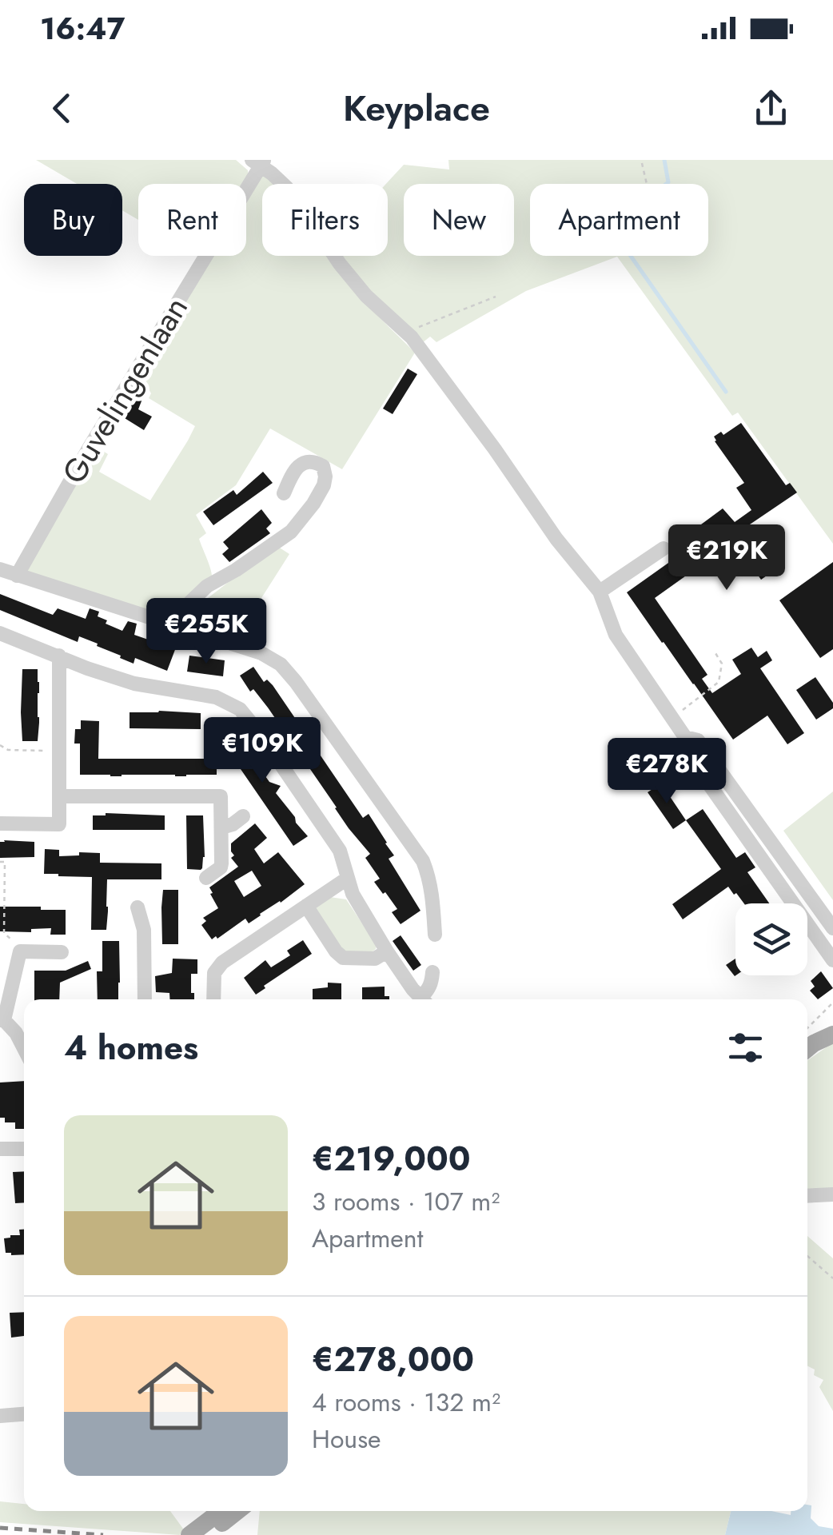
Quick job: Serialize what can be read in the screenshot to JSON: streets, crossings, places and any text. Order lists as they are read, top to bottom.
{
  "streets": {
    "street": ["Guvelingenlaan"]
  },
  "page": {
    "status": "16:47",
    "header": "Keyplace",
    "chip": [
      "Buy",
      "Rent",
      "Filters",
      "New",
      "Apartment"
    ],
    "price": [
      "€219K",
      "€255K",
      "€109K",
      "€278K"
    ],
    "heading": "4 homes",
    "list": [
      {
        "name": "€219,000",
        "note": "3 rooms · 107 m² · Apartment"
      },
      {
        "name": "€278,000",
        "note": "4 rooms · 132 m² · House"
      }
    ]
  }
}
